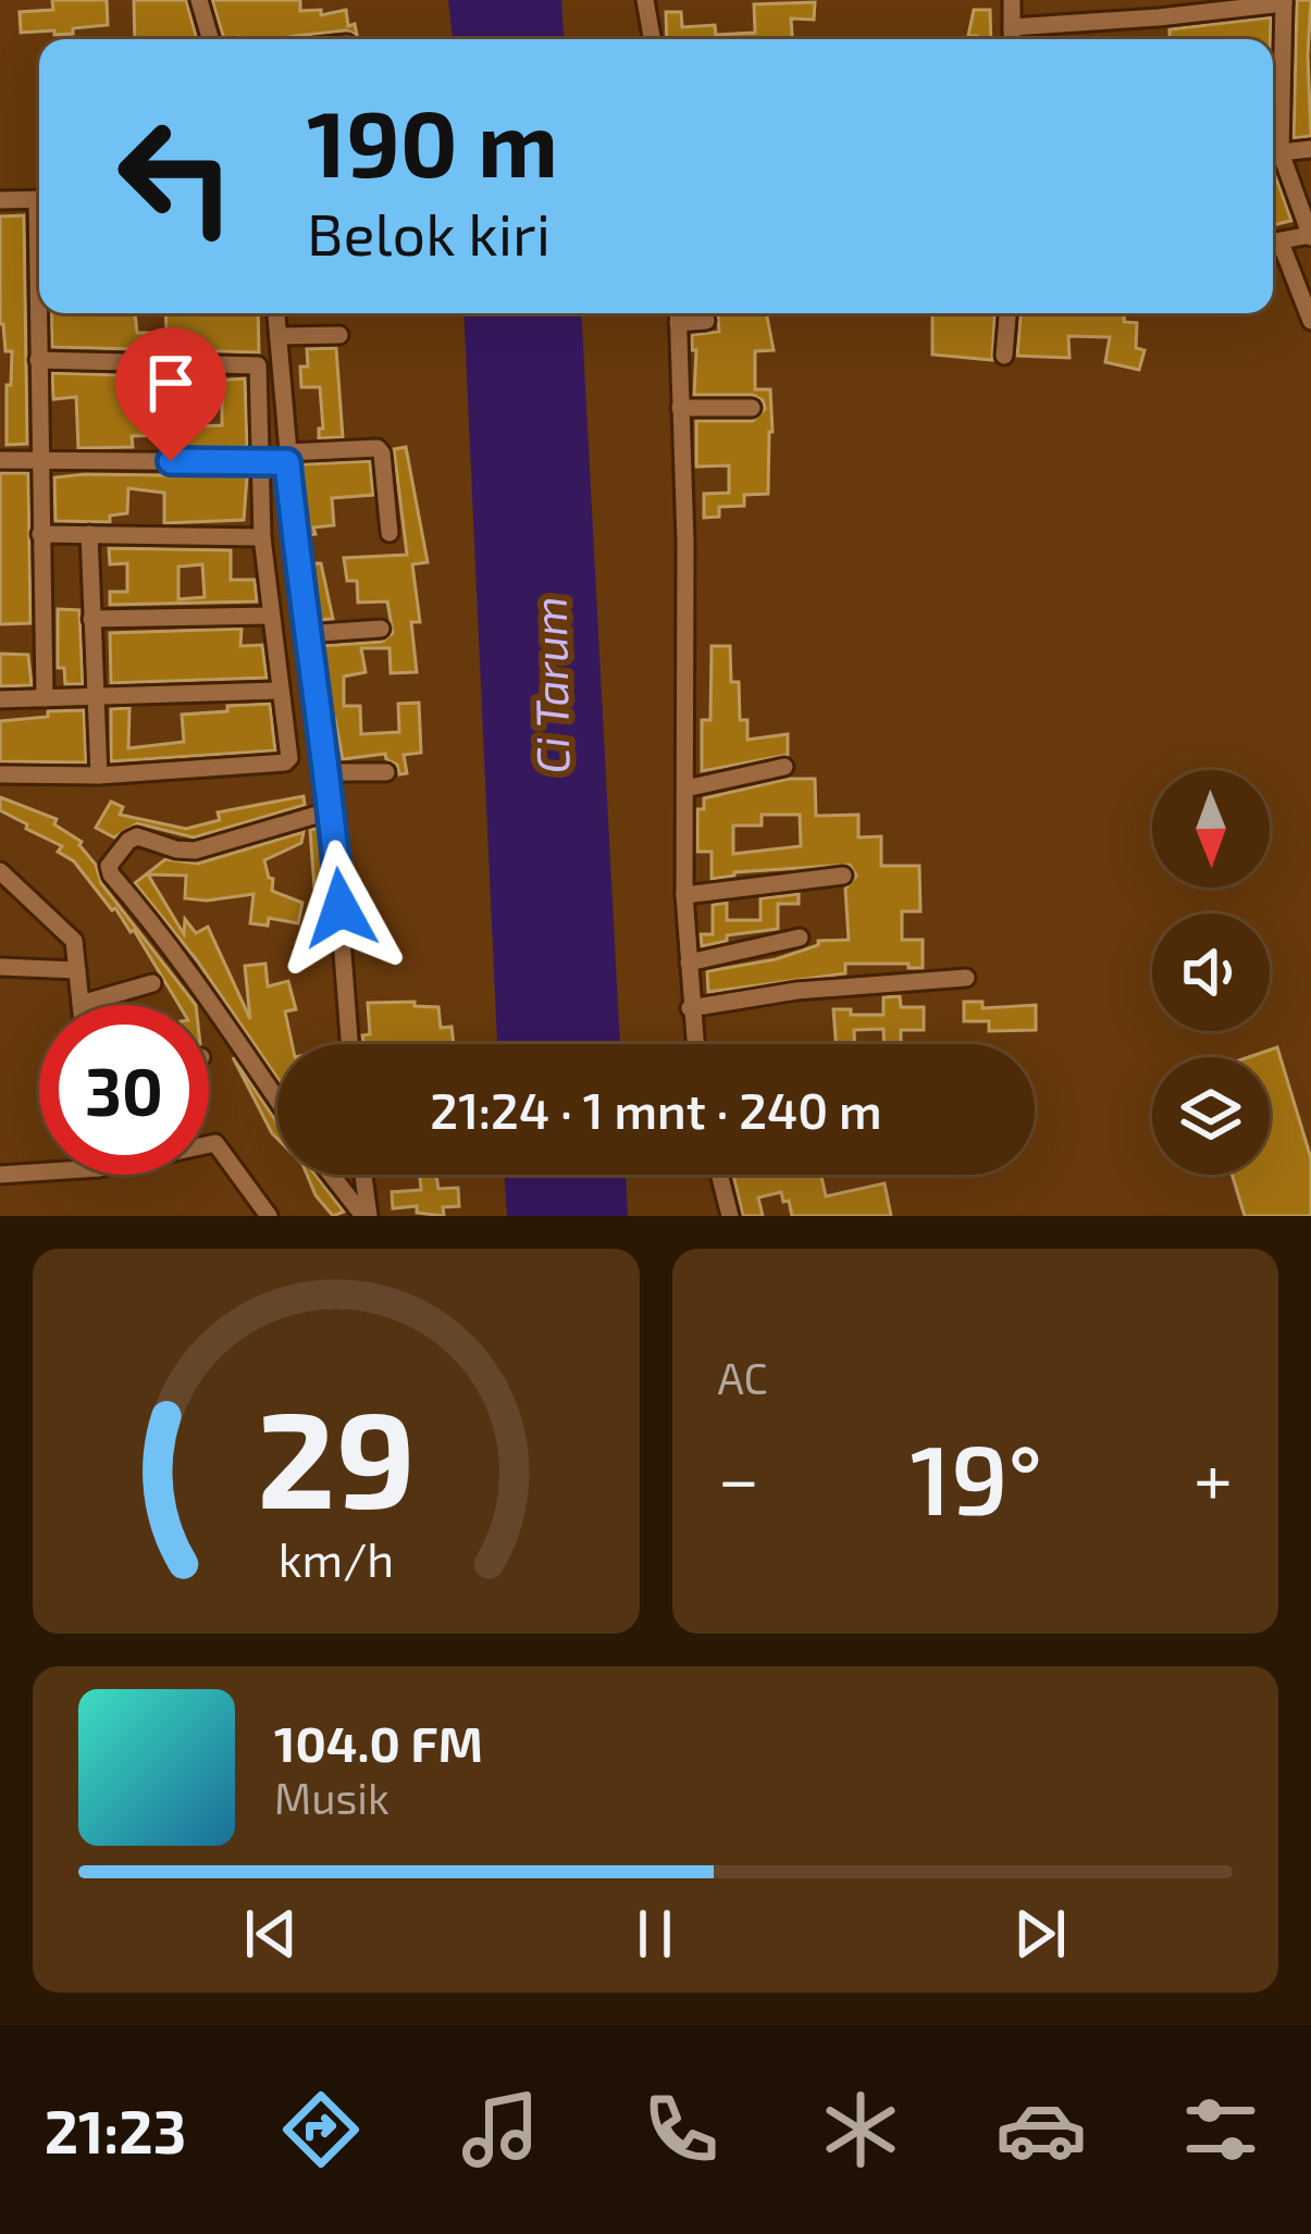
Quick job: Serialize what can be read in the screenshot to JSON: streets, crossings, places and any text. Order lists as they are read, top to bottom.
{
  "water": ["Ci Tarum"],
  "north": "bottom",
  "page": {
    "turn": ["190 m", "Belok kiri"],
    "limit": "30",
    "trip": "21:24 · 1 mnt · 240 m",
    "tile": "AC",
    "heat": ["−", "19°", "+"],
    "song": ["104.0 FM", "Musik"],
    "tabs": "21:23",
    "gauge": ["29", "km/h"]
  }
}
